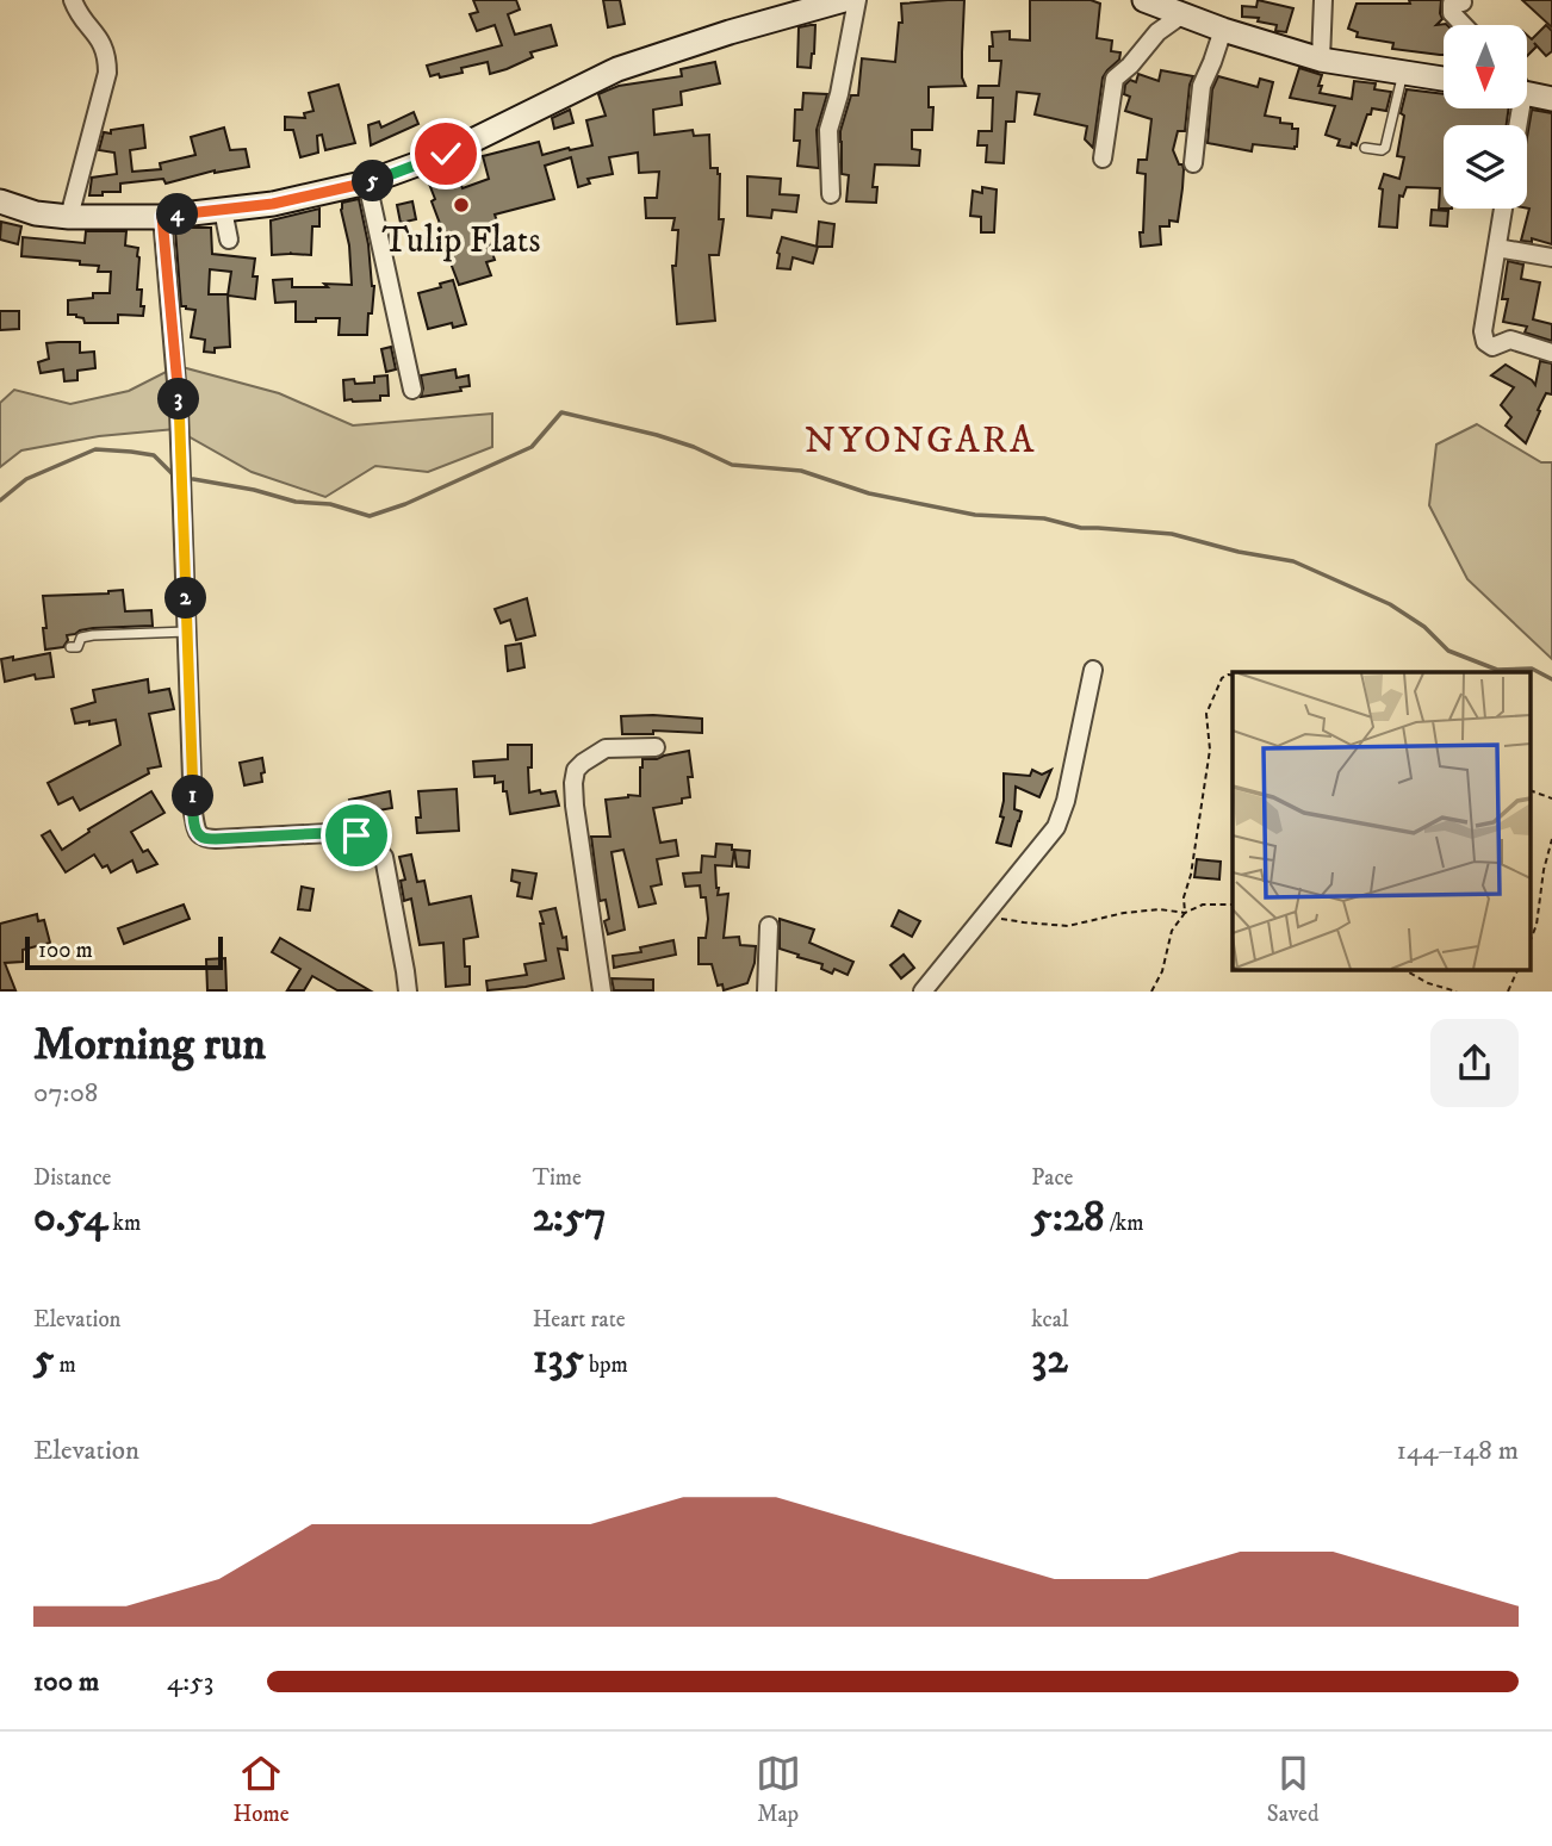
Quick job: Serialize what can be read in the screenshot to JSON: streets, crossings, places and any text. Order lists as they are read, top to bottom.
{
  "districts": ["NYONGARA"],
  "places": ["Tulip Flats"],
  "scale_bar": "100 m",
  "north": "bottom",
  "page": {
    "pins": [
      "5",
      "4",
      "3",
      "2",
      "1"
    ],
    "scale": "100 m",
    "heading": ["Morning run", "07:08"],
    "stats": [
      ["Distance", "0.54 km"],
      ["Time", "2:57"],
      ["Pace", "5:28 /km"],
      ["Elevation", "5 m"],
      ["Heart rate", "135 bpm"],
      ["kcal", "32"]
    ],
    "chart": ["Elevation", "144–148 m"],
    "list": [
      {
        "name": "100 m",
        "note": "4:53"
      }
    ],
    "tabs": ["Home", "Map", "Saved"]
  }
}
